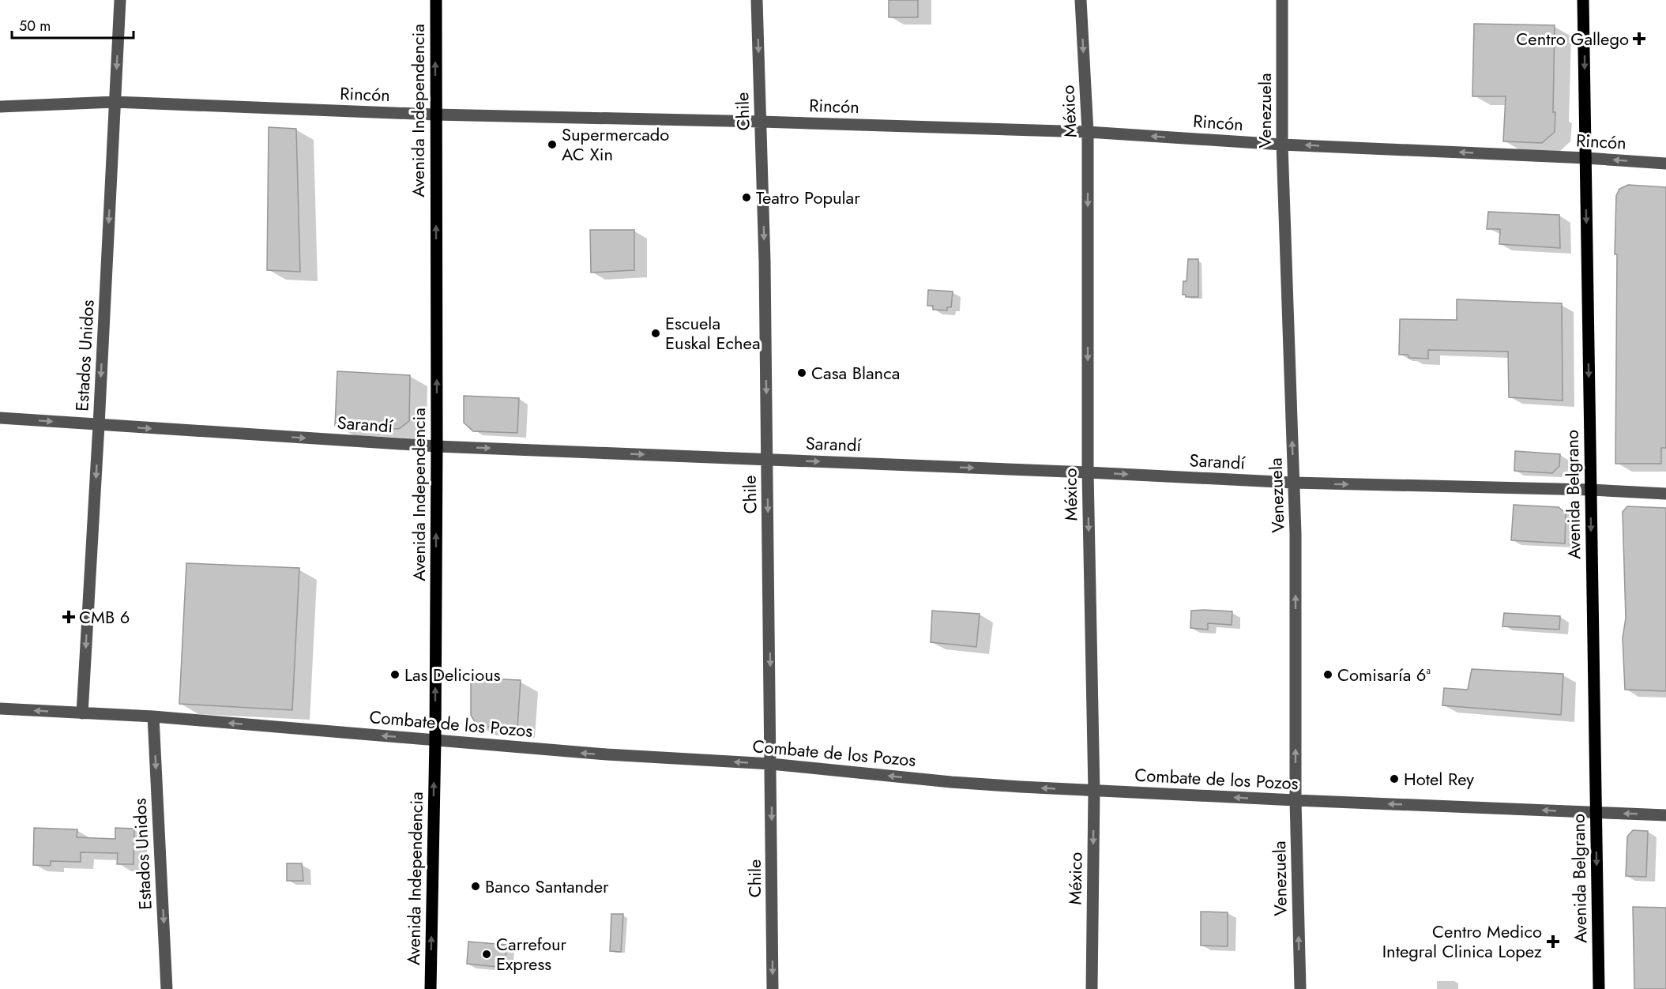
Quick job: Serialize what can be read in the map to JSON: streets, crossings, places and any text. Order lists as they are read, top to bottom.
{
  "streets": {
    "main road": ["Avenida Independencia", "Avenida Belgrano"],
    "street": [
      "Rincón",
      "Venezuela",
      "Chile",
      "México",
      "Estados Unidos",
      "Sarandí",
      "Combate de los Pozos"
    ]
  },
  "crossings": [
    ["Rincón", "Avenida Independencia"],
    ["Rincón", "Venezuela"],
    ["Rincón", "Chile"],
    ["Rincón", "México"],
    ["Rincón", "Estados Unidos"],
    ["Rincón", "Avenida Belgrano"],
    ["Avenida Independencia", "Sarandí"],
    ["Avenida Independencia", "Combate de los Pozos"],
    ["Venezuela", "Sarandí"],
    ["Venezuela", "Combate de los Pozos"],
    ["Chile", "Sarandí"],
    ["Chile", "Combate de los Pozos"],
    ["México", "Sarandí"],
    ["México", "Combate de los Pozos"],
    ["Estados Unidos", "Sarandí"],
    ["Estados Unidos", "Combate de los Pozos"],
    ["Sarandí", "Avenida Belgrano"],
    ["Avenida Belgrano", "Combate de los Pozos"]
  ],
  "one_way": [
    "Avenida Independencia",
    "Venezuela",
    "Chile",
    "México",
    "Estados Unidos",
    "Sarandí",
    "Avenida Belgrano",
    "Combate de los Pozos"
  ],
  "places": {
    "health": ["Centro Gallego", "CMB 6", "Centro Medico Integral Clinica Lopez"],
    "other": [
      "Supermercado AC Xin",
      "Teatro Popular",
      "Escuela Euskal Echea",
      "Casa Blanca",
      "Las Delicious",
      "Comisaría 6ª",
      "Hotel Rey",
      "Banco Santander",
      "Carrefour Express"
    ]
  },
  "scale_bar": "50 m"
}
